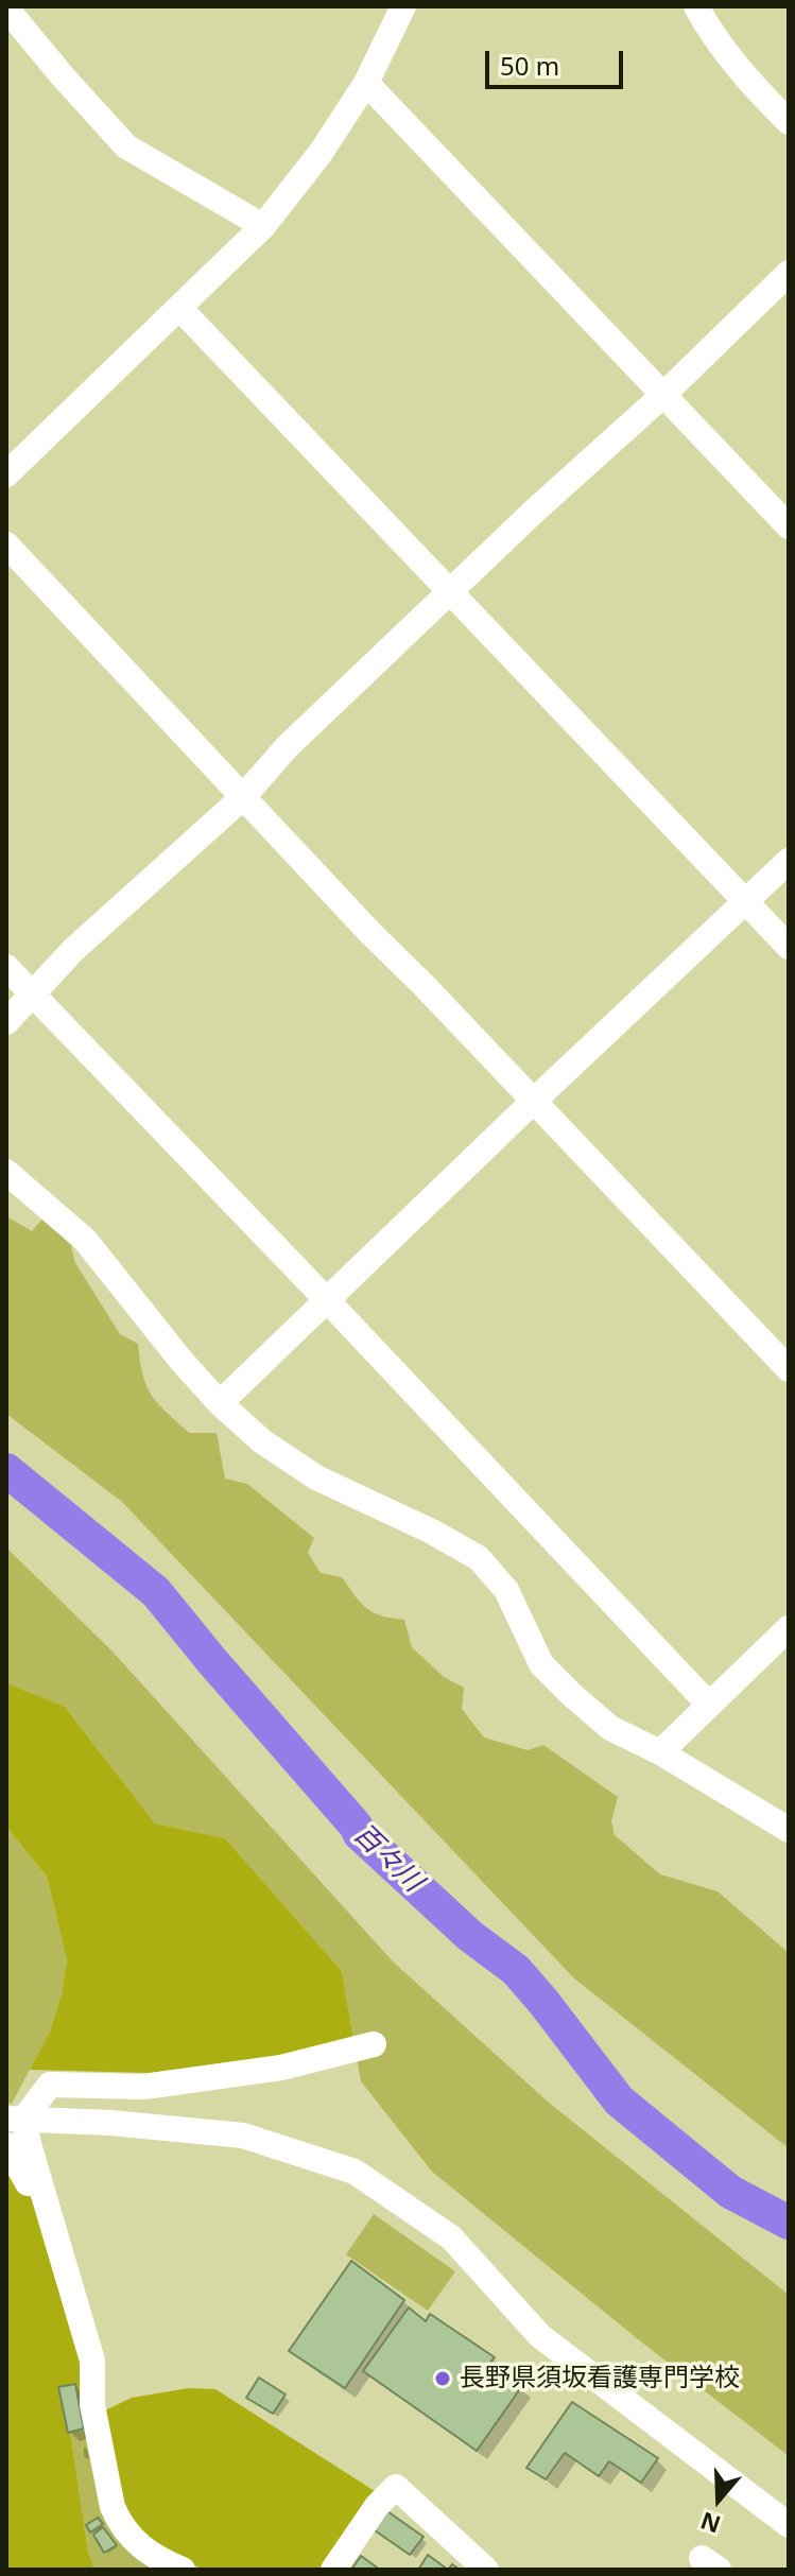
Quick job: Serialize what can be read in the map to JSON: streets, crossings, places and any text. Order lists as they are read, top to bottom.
{
  "water": ["百々川"],
  "places": ["長野県須坂看護専門学校"],
  "scale_bar": "50 m",
  "north": "bottom"
}
